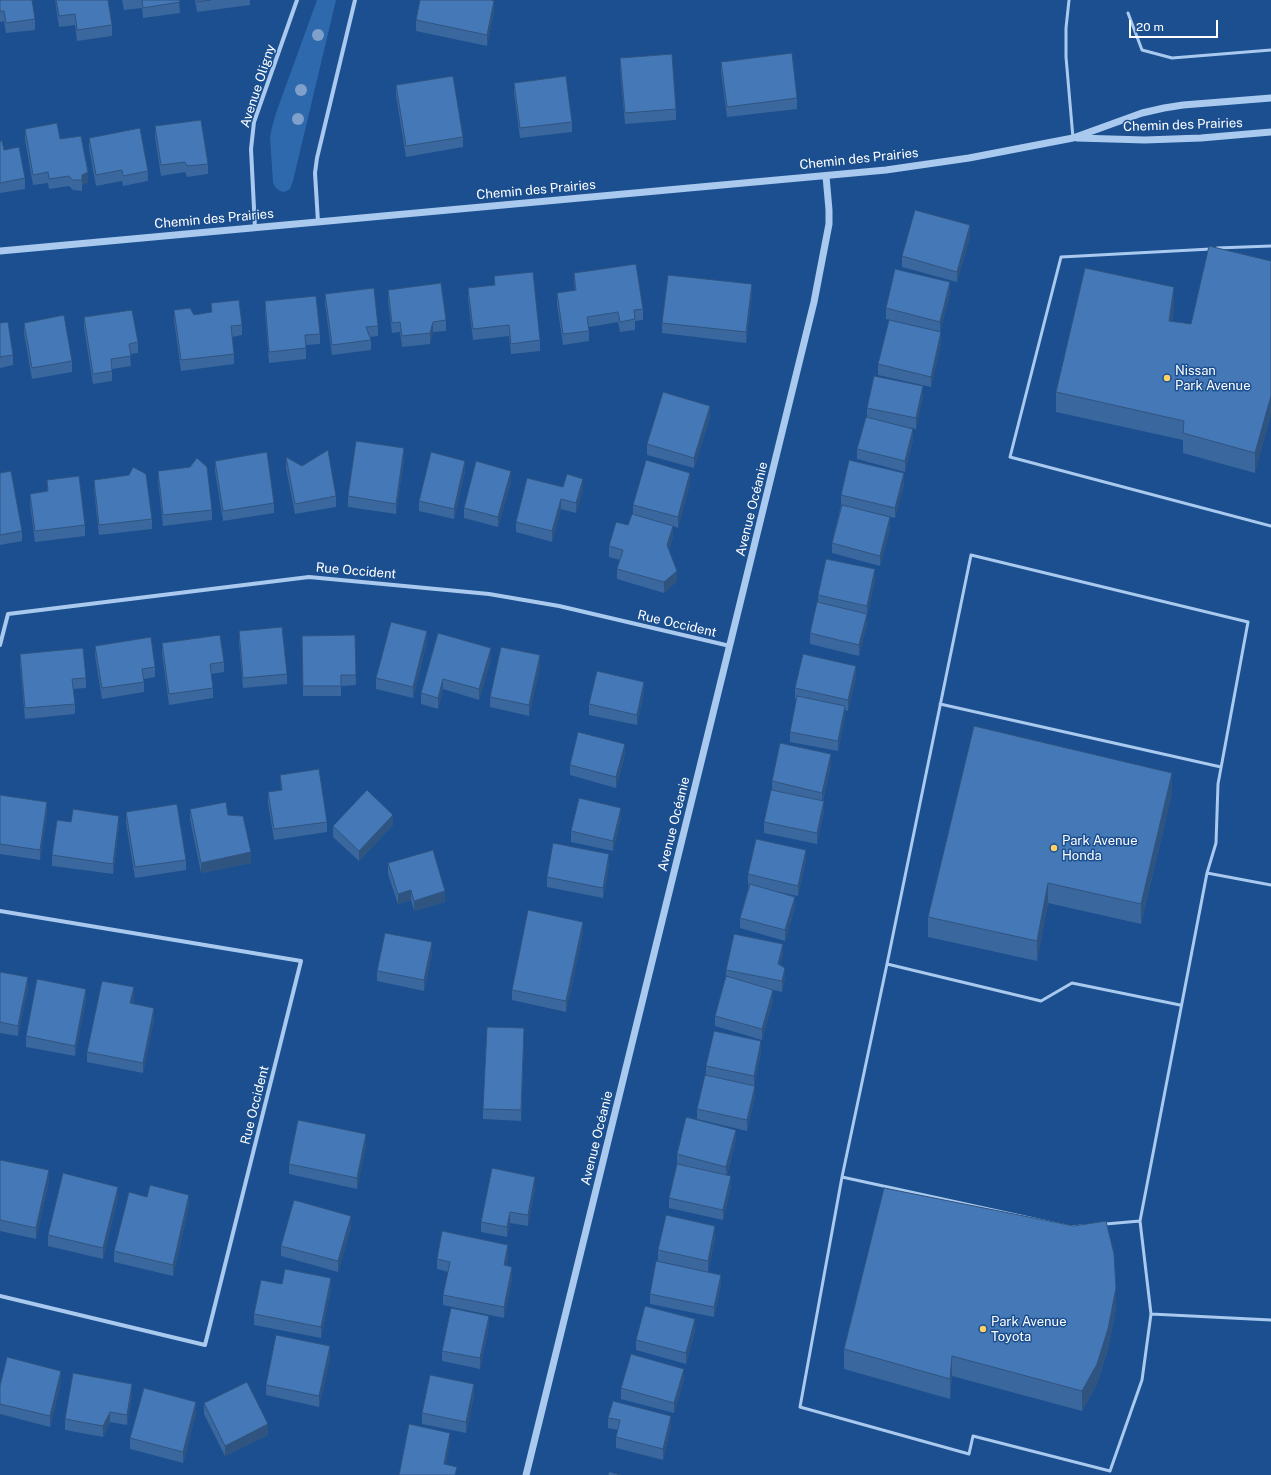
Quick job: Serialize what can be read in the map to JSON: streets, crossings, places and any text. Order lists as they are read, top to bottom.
{
  "streets": {
    "street": [
      "Avenue Oligny",
      "Chemin des Prairies",
      "Avenue Océanie",
      "Rue Occident"
    ]
  },
  "crossings": [
    ["Avenue Oligny", "Chemin des Prairies"],
    ["Chemin des Prairies", "Avenue Océanie"],
    ["Avenue Océanie", "Rue Occident"]
  ],
  "places": ["Nissan Park Avenue", "Park Avenue Honda", "Park Avenue Toyota"],
  "scale_bar": "20 m"
}
